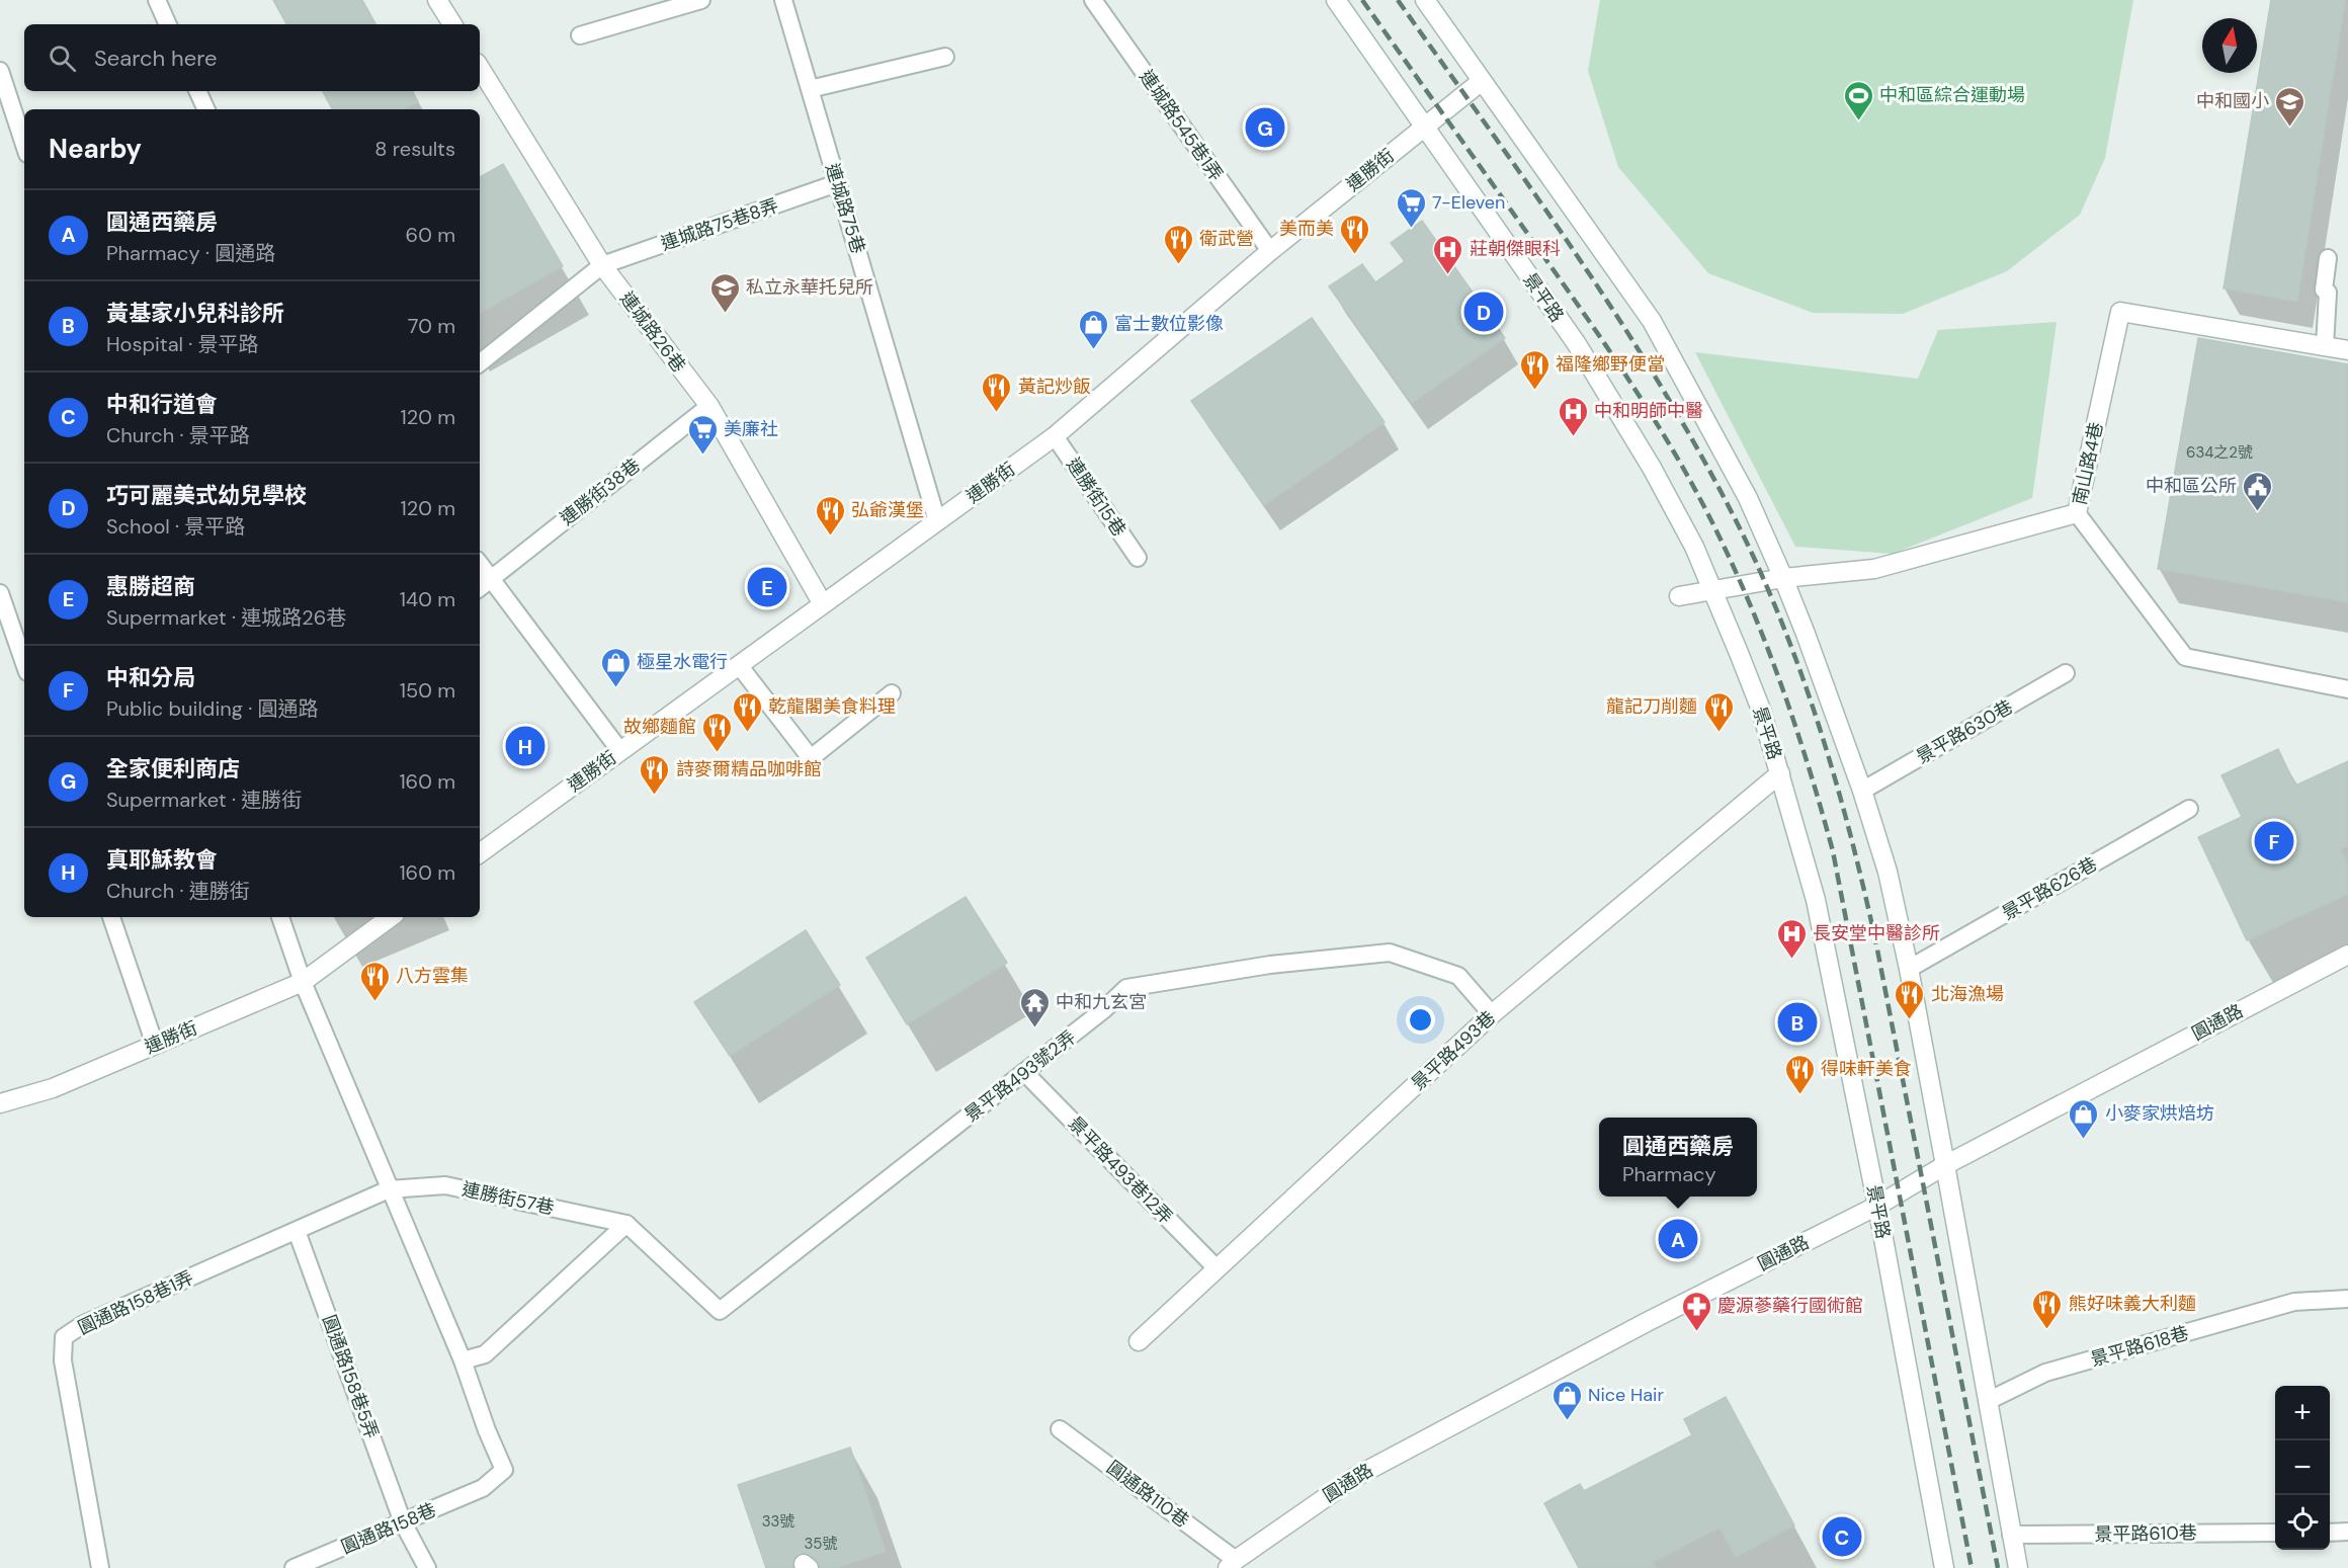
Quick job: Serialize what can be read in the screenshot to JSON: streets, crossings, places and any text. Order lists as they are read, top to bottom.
{
  "streets": {
    "street": [
      "連勝街",
      "景平路",
      "連城路26巷",
      "南山路4巷",
      "圓通路",
      "景平路493巷"
    ],
    "lane": [
      "連城路545巷1弄",
      "連城路75巷",
      "連城路75巷8弄",
      "連勝街38巷",
      "連勝街15巷",
      "景平路630巷",
      "景平路626巷",
      "景平路493號2弄",
      "景平路493巷12弄",
      "連勝街57巷",
      "圓通路158巷1弄",
      "景平路618巷",
      "圓通路158巷5弄",
      "圓通路110巷",
      "圓通路158巷",
      "景平路610巷"
    ]
  },
  "crossings": [
    ["連城路545巷1弄", "連勝街"],
    ["連勝街", "連城路75巷"],
    ["連勝街", "景平路"],
    ["連勝街", "連城路26巷"],
    ["連勝街", "連勝街15巷"],
    ["連城路75巷", "連城路75巷8弄"],
    ["連城路75巷8弄", "連城路26巷"],
    ["景平路", "南山路4巷"],
    ["景平路", "圓通路"],
    ["景平路", "景平路493巷"],
    ["連城路26巷", "連勝街38巷"],
    ["圓通路", "圓通路110巷"],
    ["景平路493巷", "景平路493號2弄"],
    ["景平路493巷", "景平路493巷12弄"],
    ["景平路493號2弄", "景平路493巷12弄"],
    ["景平路493號2弄", "連勝街57巷"],
    ["連勝街57巷", "圓通路158巷1弄"],
    ["圓通路158巷1弄", "圓通路158巷5弄"],
    ["圓通路158巷5弄", "圓通路158巷"]
  ],
  "places": {
    "sports": ["中和區綜合運動場"],
    "school or university": ["中和國小", "私立永華托兒所"],
    "supermarket": ["7-Eleven", "美廉社"],
    "restaurant": [
      "美而美",
      "衛武營",
      "福隆鄉野便當",
      "黃記炒飯",
      "弘爺漢堡",
      "乾龍閣美食料理",
      "龍記刀削麵",
      "故鄉麵館",
      "詩麥爾精品咖啡館",
      "八方雲集",
      "北海漁場",
      "得味軒美食",
      "熊好味義大利麵"
    ],
    "hospital": ["莊朝傑眼科", "中和明師中醫", "長安堂中醫診所"],
    "shop": [
      "富士數位影像",
      "極星水電行",
      "小麥家烘焙坊",
      "Nice Hair"
    ],
    "public building": ["中和區公所"],
    "temple": ["中和九玄宮"],
    "pharmacy": ["慶源蔘藥行國術館"]
  },
  "house_numbers": ["634之2號", "33號", "35號"],
  "north": "top",
  "page": {
    "search": "Search here",
    "pins": [
      "G",
      "D",
      "E",
      "H",
      "F",
      "B",
      "A",
      "C"
    ],
    "heading": ["Nearby", "8 results"],
    "list": [
      {
        "mark": "A",
        "name": "圓通西藥房",
        "note": "Pharmacy · 圓通路",
        "value": "60 m"
      },
      {
        "mark": "B",
        "name": "黃基家小兒科診所",
        "note": "Hospital · 景平路",
        "value": "70 m"
      },
      {
        "mark": "C",
        "name": "中和行道會",
        "note": "Church · 景平路",
        "value": "120 m"
      },
      {
        "mark": "D",
        "name": "巧可麗美式幼兒學校",
        "note": "School · 景平路",
        "value": "120 m"
      },
      {
        "mark": "E",
        "name": "惠勝超商",
        "note": "Supermarket · 連城路26巷",
        "value": "140 m"
      },
      {
        "mark": "F",
        "name": "中和分局",
        "note": "Public building · 圓通路",
        "value": "150 m"
      },
      {
        "mark": "G",
        "name": "全家便利商店",
        "note": "Supermarket · 連勝街",
        "value": "160 m"
      },
      {
        "mark": "H",
        "name": "真耶穌教會",
        "note": "Church · 連勝街",
        "value": "160 m"
      }
    ],
    "popup": ["圓通西藥房", "Pharmacy"],
    "map_buttons": ["+", "−"]
  }
}
